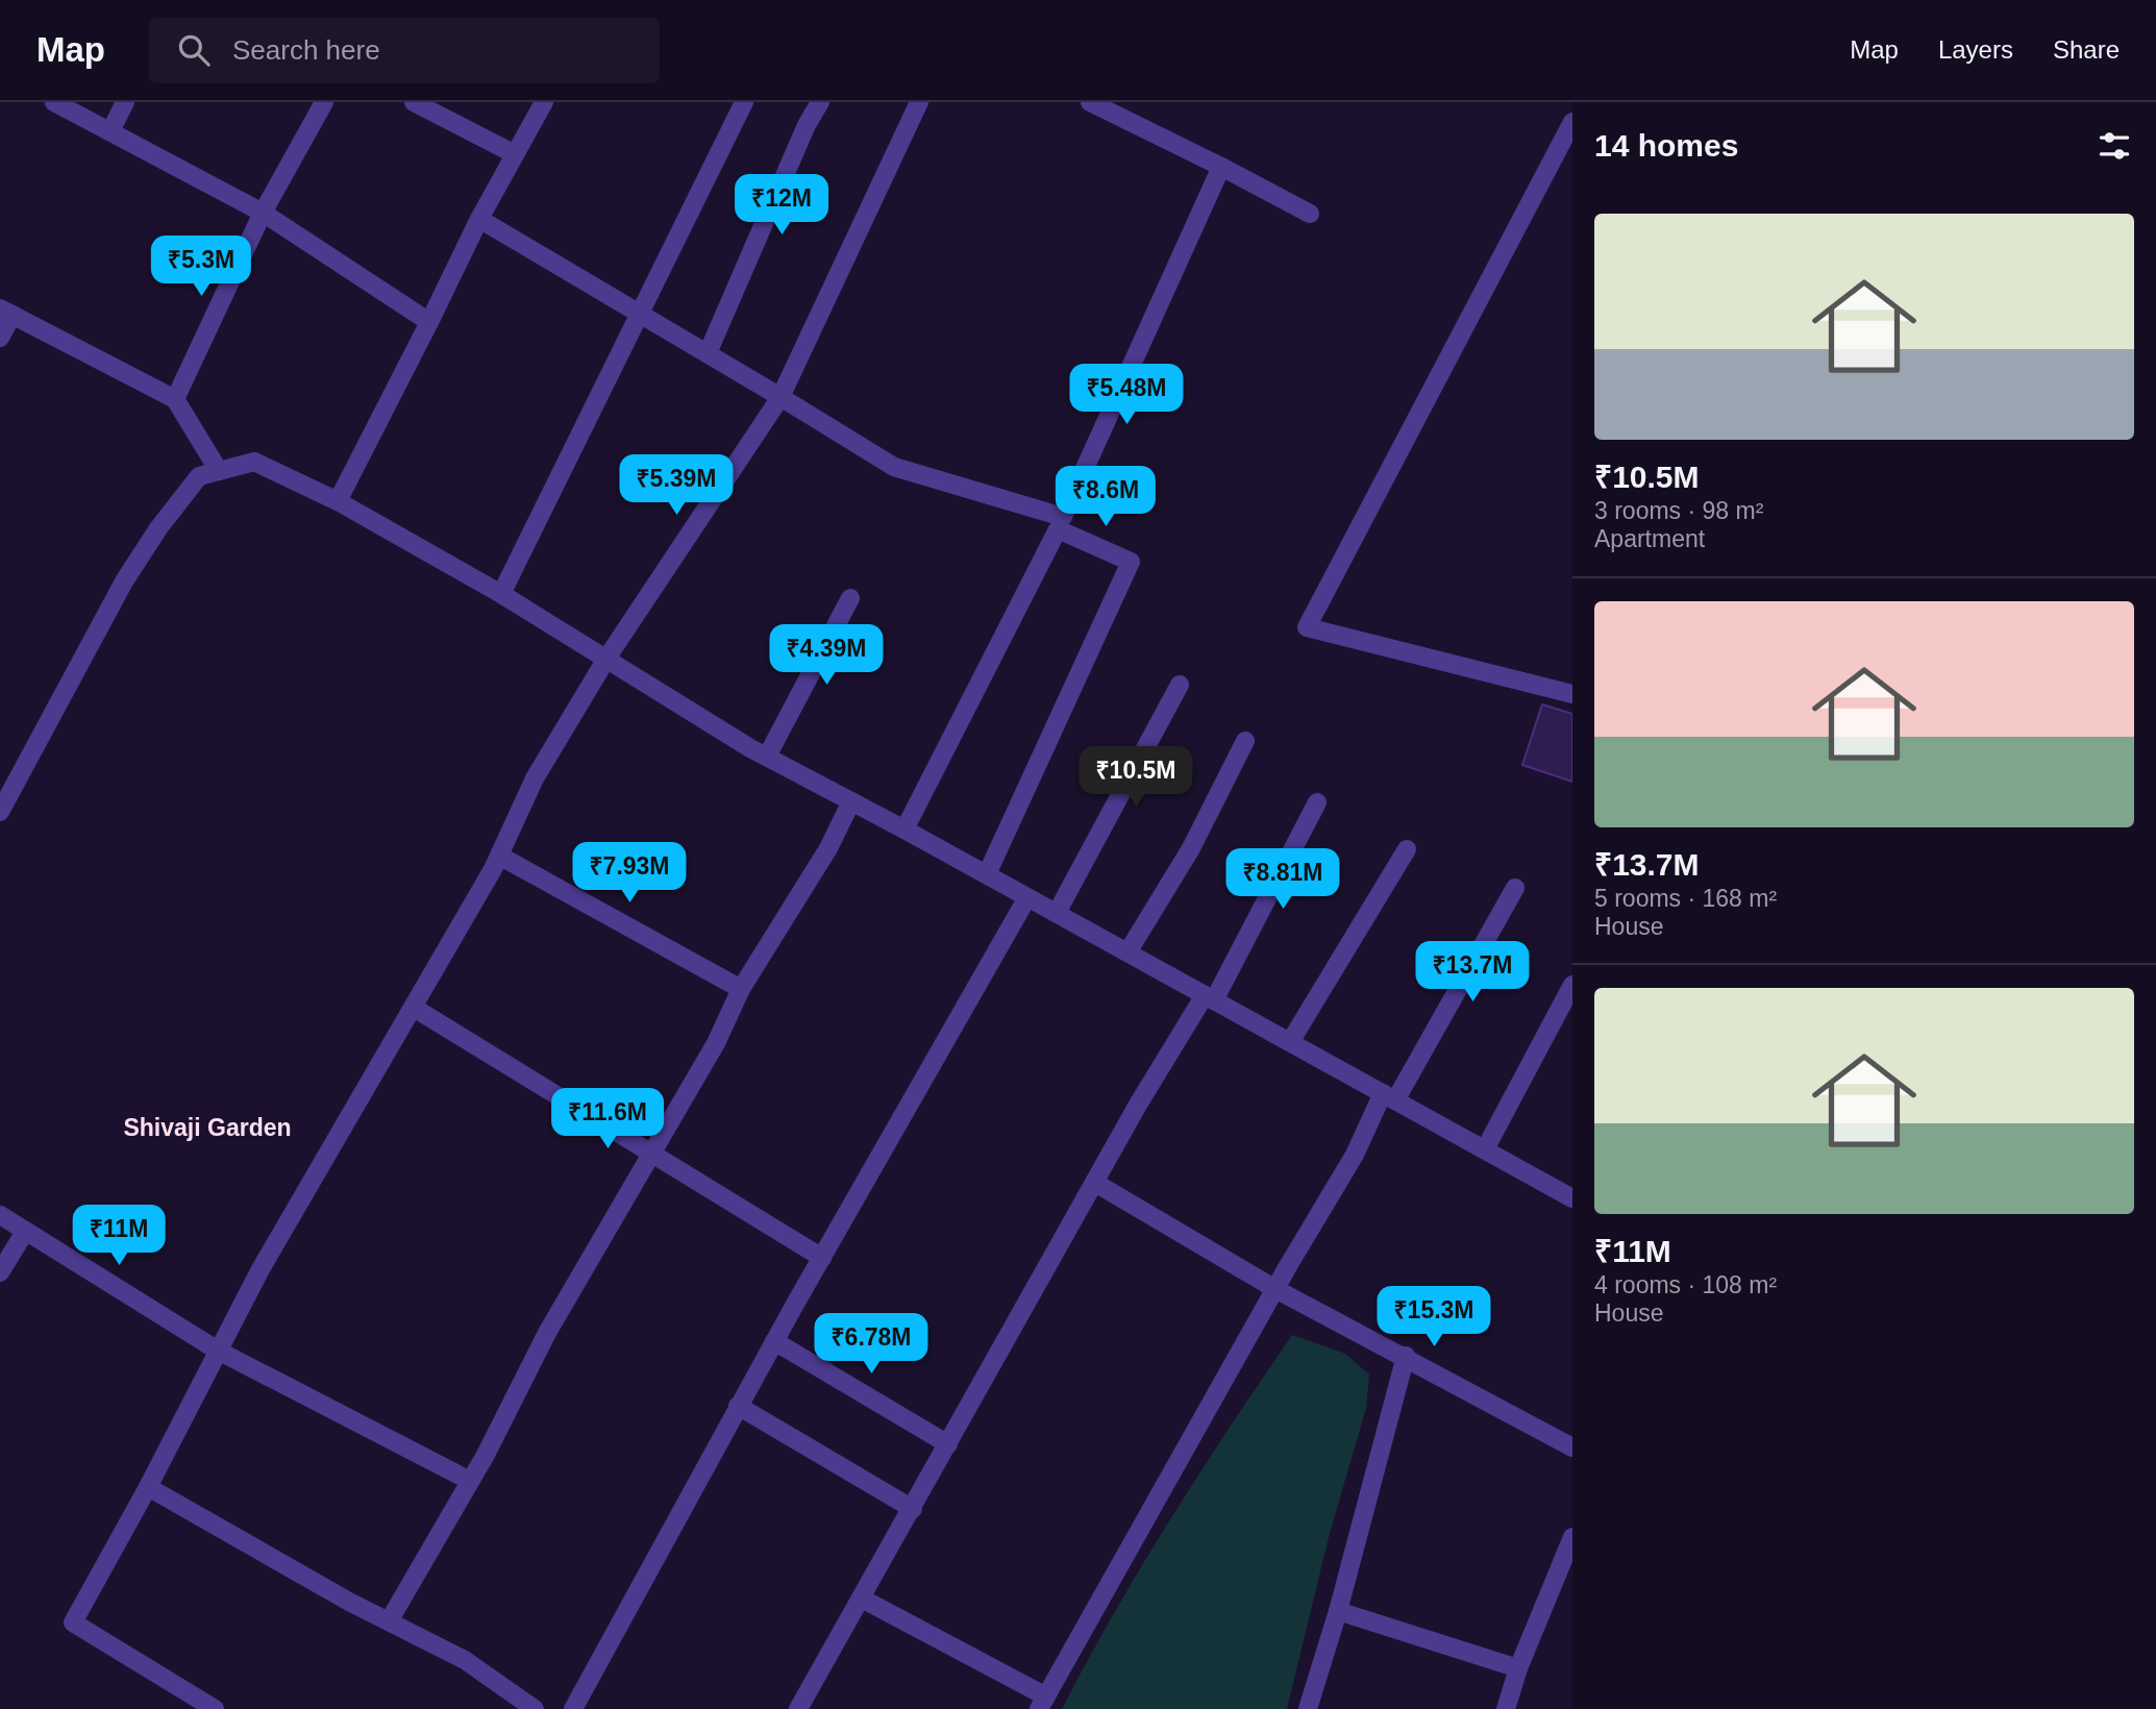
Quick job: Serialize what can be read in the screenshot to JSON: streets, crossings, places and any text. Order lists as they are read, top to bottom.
{
  "districts": ["Shivaji Garden"],
  "page": {
    "header": "Map",
    "search": "Search here",
    "nav": ["Map", "Layers", "Share"],
    "heading": "14 homes",
    "price": [
      "₹12M",
      "₹5.3M",
      "₹5.48M",
      "₹5.39M",
      "₹8.6M",
      "₹4.39M",
      "₹10.5M",
      "₹7.93M",
      "₹8.81M",
      "₹13.7M",
      "₹11.6M",
      "₹11M",
      "₹15.3M",
      "₹6.78M"
    ],
    "list": [
      {
        "name": "₹10.5M",
        "note": "3 rooms · 98 m² · Apartment"
      },
      {
        "name": "₹13.7M",
        "note": "5 rooms · 168 m² · House"
      },
      {
        "name": "₹11M",
        "note": "4 rooms · 108 m² · House"
      }
    ]
  }
}
